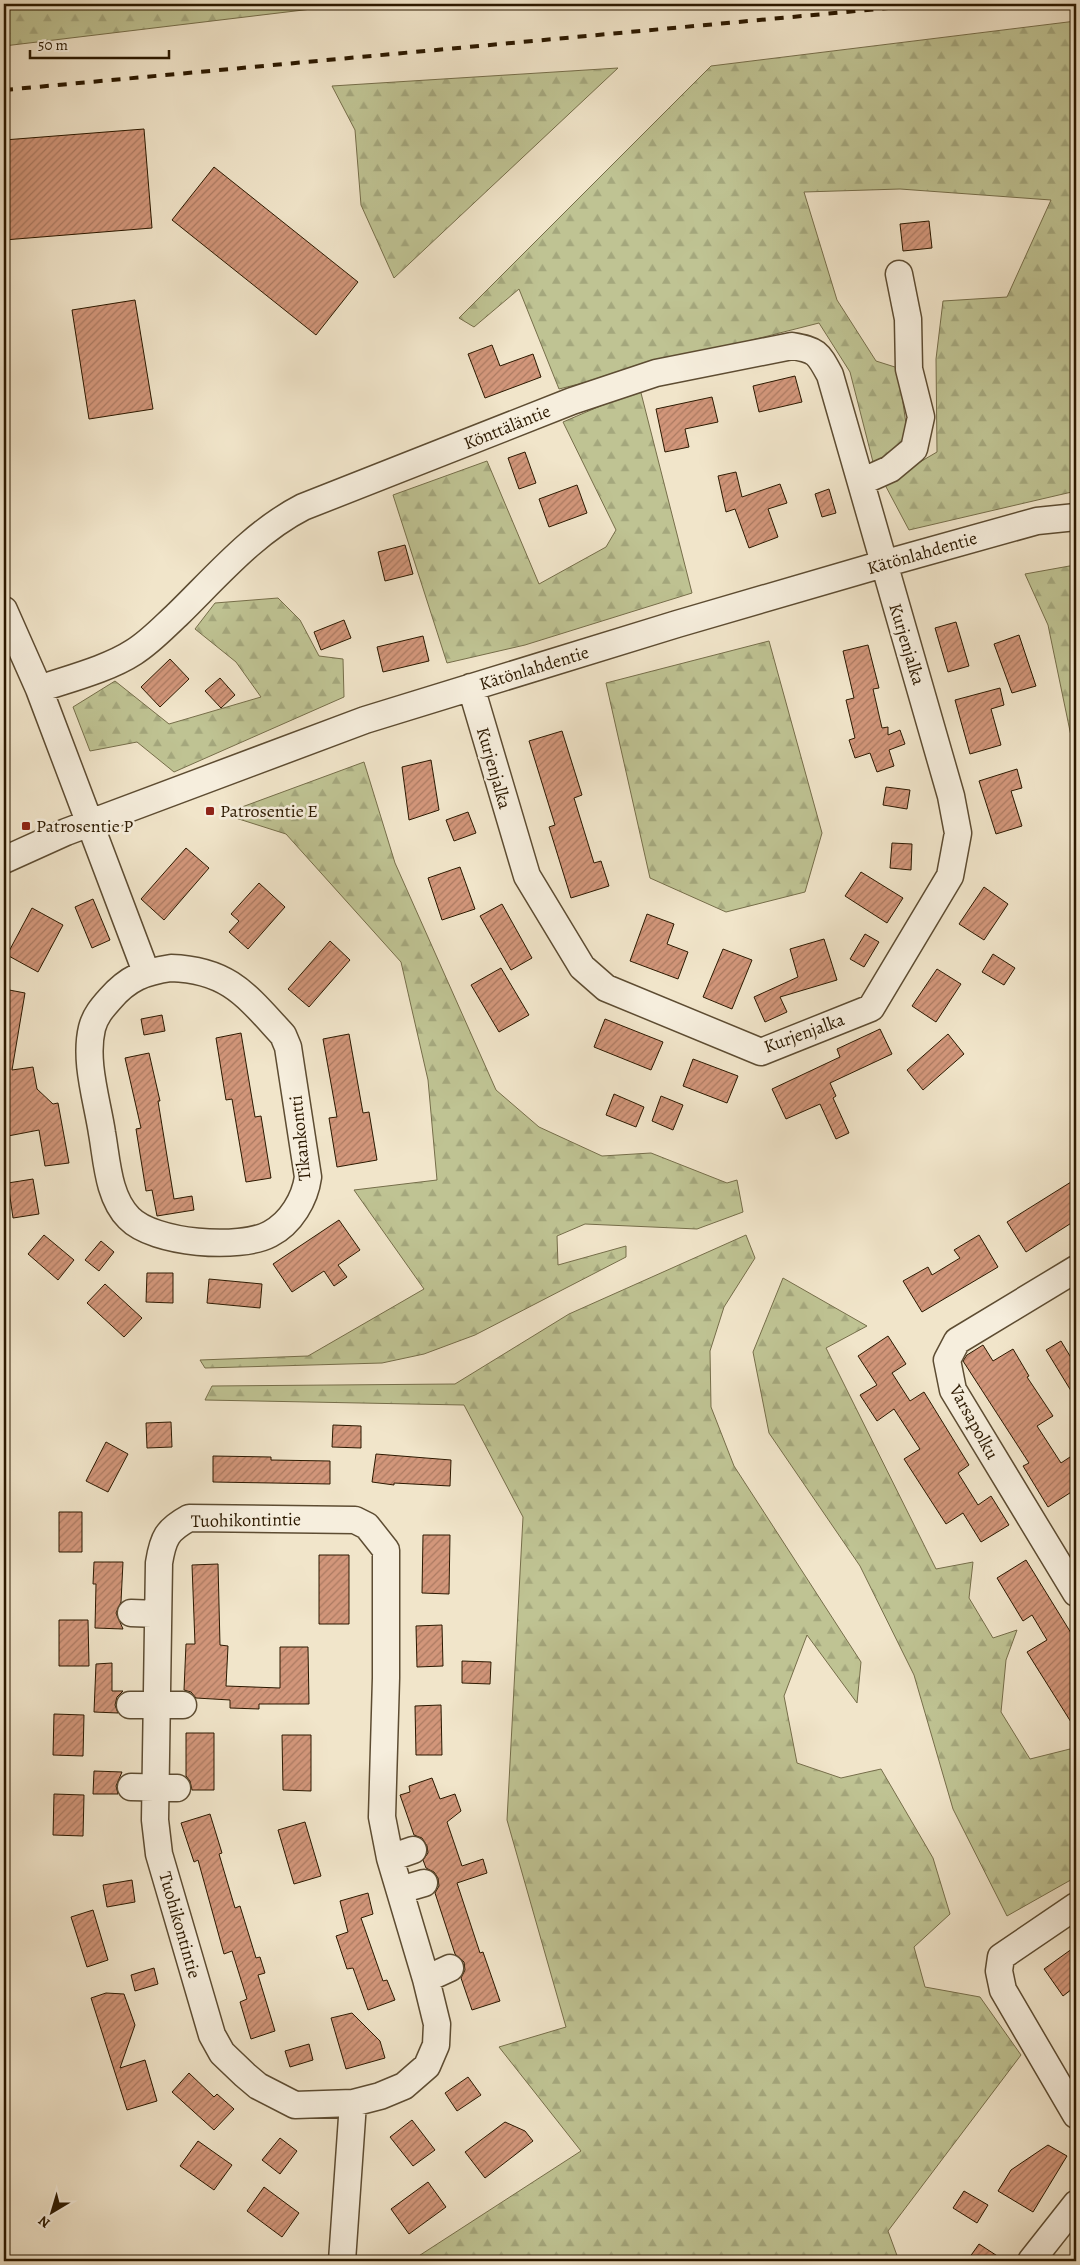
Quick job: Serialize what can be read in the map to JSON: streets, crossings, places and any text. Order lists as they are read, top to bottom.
{
  "streets": {
    "street": [
      "Könttäläntie",
      "Kätönlahdentie",
      "Kurjenjalka",
      "Tikankontti",
      "Varsapolku",
      "Tuohikontintie"
    ]
  },
  "crossings": [
    ["Könttäläntie", "Kätönlahdentie"],
    ["Könttäläntie", "Kurjenjalka"],
    ["Kätönlahdentie", "Kurjenjalka"]
  ],
  "places": {
    "transit": ["Patrosentie E", "Patrosentie P"]
  },
  "scale_bar": "50 m",
  "north": "bottom left"
}
